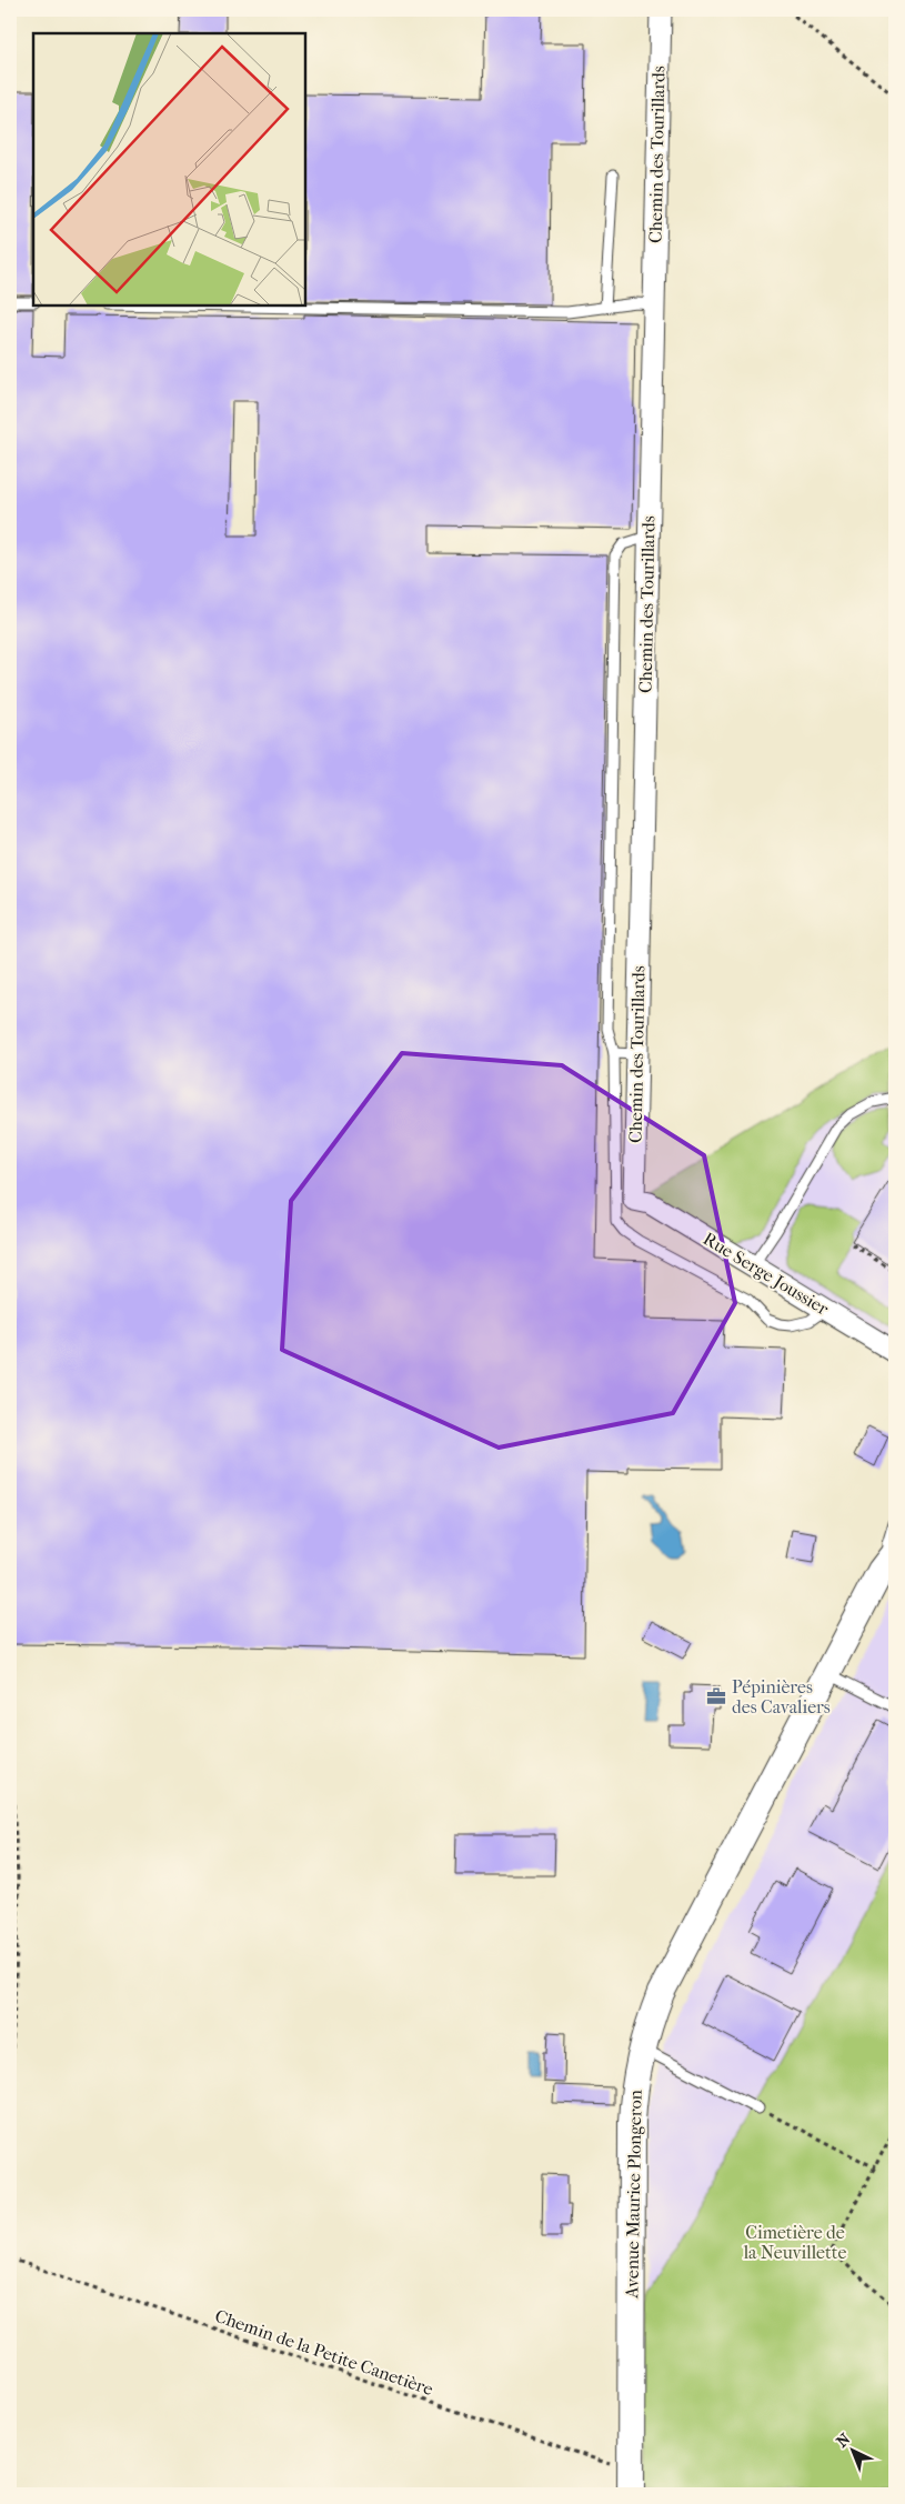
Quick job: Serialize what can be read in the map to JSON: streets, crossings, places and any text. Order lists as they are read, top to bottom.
{
  "streets": {
    "street": ["Chemin des Tourillards", "Rue Serge Joussier", "Avenue Maurice Plongeron"],
    "path": ["Chemin de la Petite Canetière"]
  },
  "crossings": [
    ["Chemin des Tourillards", "Rue Serge Joussier"],
    ["Avenue Maurice Plongeron", "Chemin de la Petite Canetière"]
  ],
  "parks": ["Cimetière de la Neuvillette"],
  "places": {
    "office": ["Pépinières des Cavaliers"]
  },
  "north": "top left"
}
